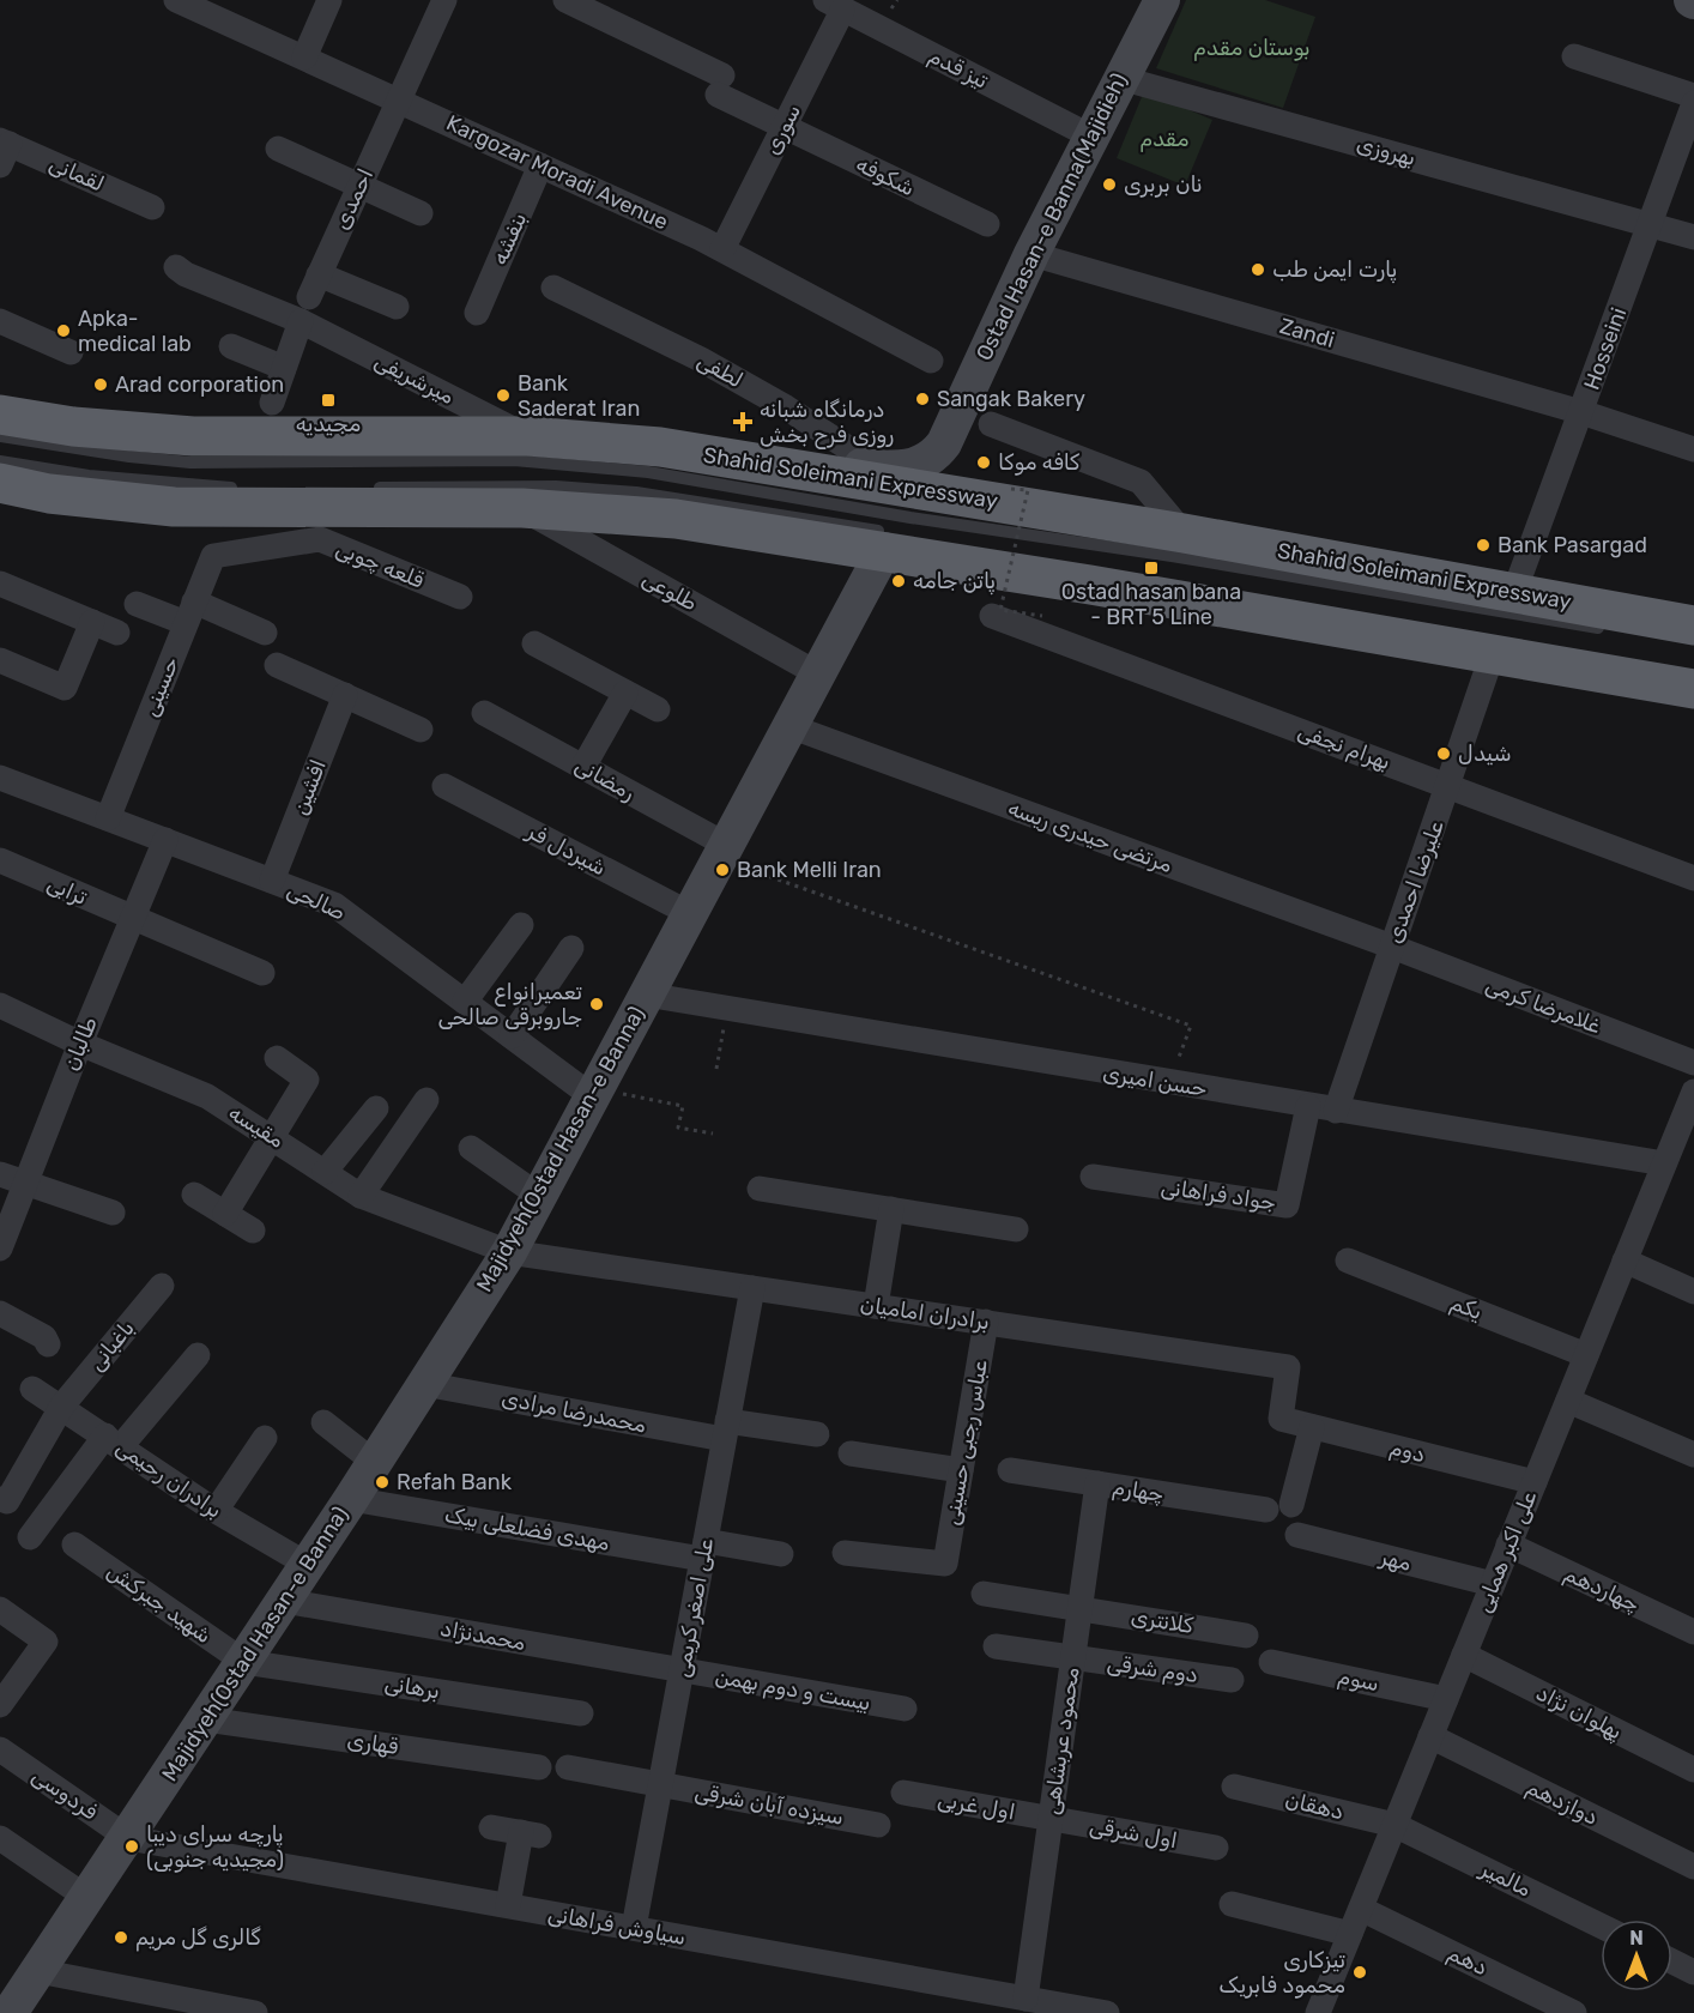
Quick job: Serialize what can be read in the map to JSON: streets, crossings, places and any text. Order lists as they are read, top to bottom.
{
  "streets": {
    "highway": ["Shahid Soleimani Expressway"],
    "main road": ["Ostad Hasan-e Banna(Majidieh)", "Majidyeh(Ostad Hasan-e Banna)"],
    "street": [
      "تیز قدم",
      "سوری",
      "بهروزی",
      "Kargozar Moradi Avenue",
      "لقمانی",
      "شکوفه",
      "احمدی",
      "بنفشه",
      "Zandi",
      "Hosseini",
      "لطفی",
      "میرشریفی",
      "قلعه چوبی",
      "طلوعی",
      "حسینی",
      "بهرام نجفی",
      "رمضانی",
      "افشین",
      "مرتضی حیدری ریسه",
      "شیردل فر",
      "علیرضا احمدی",
      "ترابی",
      "صالحی",
      "غلامرضا کرمی",
      "طالبان",
      "حسن امیری",
      "مقیسه",
      "جواد فراهانی",
      "یکم",
      "برادران امامیان",
      "باغبانی",
      "محمدرضا مرادی",
      "عباس رجبی حسینی",
      "دوم",
      "برادران رحیمی",
      "چهارم",
      "مهدی فضلعلی بیک",
      "علی اکبر همایی",
      "مهر",
      "چهاردهم",
      "شهید جبرکش",
      "علی اصغر کریمی",
      "کلانتری",
      "محمدنژاد",
      "دوم شرقی",
      "سوم",
      "برهانی",
      "بیست و دوم بهمن",
      "پهلوان نژاد",
      "محمود عربشاهی",
      "قهاری",
      "فردوسی",
      "دوازدهم",
      "سیزده آبان شرقی",
      "اول غربی",
      "دهقان",
      "اول شرقی",
      "مالمیر",
      "سیاوش فراهانی",
      "دهم"
    ]
  },
  "crossings": [
    ["تیز قدم", "سوری"],
    ["تیز قدم", "Ostad Hasan-e Banna(Majidieh)"],
    ["سوری", "Kargozar Moradi Avenue"],
    ["سوری", "شکوفه"],
    ["بهروزی", "Ostad Hasan-e Banna(Majidieh)"],
    ["بهروزی", "Hosseini"],
    ["Kargozar Moradi Avenue", "احمدی"],
    ["Kargozar Moradi Avenue", "بنفشه"],
    ["احمدی", "میرشریفی"],
    ["Ostad Hasan-e Banna(Majidieh)", "Zandi"],
    ["Ostad Hasan-e Banna(Majidieh)", "لطفی"],
    ["Ostad Hasan-e Banna(Majidieh)", "Shahid Soleimani Expressway"],
    ["Zandi", "Hosseini"],
    ["Hosseini", "Shahid Soleimani Expressway"],
    ["میرشریفی", "Shahid Soleimani Expressway"],
    ["قلعه چوبی", "حسینی"],
    ["طلوعی", "Majidyeh(Ostad Hasan-e Banna)"],
    ["حسینی", "صالحی"],
    ["بهرام نجفی", "علیرضا احمدی"],
    ["رمضانی", "Majidyeh(Ostad Hasan-e Banna)"],
    ["افشین", "صالحی"],
    ["مرتضی حیدری ریسه", "علیرضا احمدی"],
    ["مرتضی حیدری ریسه", "غلامرضا کرمی"],
    ["مرتضی حیدری ریسه", "Majidyeh(Ostad Hasan-e Banna)"],
    ["شیردل فر", "Majidyeh(Ostad Hasan-e Banna)"],
    ["علیرضا احمدی", "غلامرضا کرمی"],
    ["علیرضا احمدی", "حسن امیری"],
    ["ترابی", "طالبان"],
    ["صالحی", "طالبان"],
    ["صالحی", "Majidyeh(Ostad Hasan-e Banna)"],
    ["طالبان", "مقیسه"],
    ["حسن امیری", "Majidyeh(Ostad Hasan-e Banna)"],
    ["حسن امیری", "جواد فراهانی"],
    ["حسن امیری", "علی اکبر همایی"],
    ["مقیسه", "Majidyeh(Ostad Hasan-e Banna)"],
    ["مقیسه", "برادران امامیان"],
    ["Majidyeh(Ostad Hasan-e Banna)", "برادران امامیان"],
    ["Majidyeh(Ostad Hasan-e Banna)", "محمدرضا مرادی"],
    ["Majidyeh(Ostad Hasan-e Banna)", "برادران رحیمی"],
    ["Majidyeh(Ostad Hasan-e Banna)", "مهدی فضلعلی بیک"],
    ["Majidyeh(Ostad Hasan-e Banna)", "شهید جبرکش"],
    ["Majidyeh(Ostad Hasan-e Banna)", "محمدنژاد"],
    ["Majidyeh(Ostad Hasan-e Banna)", "برهانی"],
    ["Majidyeh(Ostad Hasan-e Banna)", "قهاری"],
    ["Majidyeh(Ostad Hasan-e Banna)", "فردوسی"],
    ["Majidyeh(Ostad Hasan-e Banna)", "سیاوش فراهانی"],
    ["یکم", "علی اکبر همایی"],
    ["برادران امامیان", "عباس رجبی حسینی"],
    ["برادران امامیان", "دوم"],
    ["برادران امامیان", "علی اصغر کریمی"],
    ["باغبانی", "برادران رحیمی"],
    ["محمدرضا مرادی", "علی اصغر کریمی"],
    ["دوم", "علی اکبر همایی"],
    ["چهارم", "محمود عربشاهی"],
    ["مهدی فضلعلی بیک", "علی اصغر کریمی"],
    ["علی اکبر همایی", "مهر"],
    ["علی اکبر همایی", "چهاردهم"],
    ["علی اکبر همایی", "سوم"],
    ["علی اکبر همایی", "پهلوان نژاد"],
    ["علی اکبر همایی", "دوازدهم"],
    ["علی اکبر همایی", "دهقان"],
    ["علی اکبر همایی", "مالمیر"],
    ["علی اکبر همایی", "دهم"],
    ["شهید جبرکش", "برهانی"],
    ["علی اصغر کریمی", "محمدنژاد"],
    ["علی اصغر کریمی", "بیست و دوم بهمن"],
    ["علی اصغر کریمی", "سیزده آبان شرقی"],
    ["علی اصغر کریمی", "سیاوش فراهانی"],
    ["کلانتری", "محمود عربشاهی"],
    ["محمدنژاد", "بیست و دوم بهمن"],
    ["دوم شرقی", "محمود عربشاهی"],
    ["محمود عربشاهی", "اول غربی"],
    ["محمود عربشاهی", "اول شرقی"],
    ["محمود عربشاهی", "سیاوش فراهانی"],
    ["فردوسی", "سیاوش فراهانی"],
    ["اول غربی", "اول شرقی"],
    ["دهقان", "مالمیر"]
  ],
  "parks": ["بوستان مقدم", "مقدم"],
  "places": {
    "other": [
      "نان بربری",
      "پارت ایمن طب",
      "Apka- medical lab",
      "Arad corporation",
      "Bank Saderat Iran",
      "Sangak Bakery",
      "کافه موکا",
      "Bank Pasargad",
      "پاتن جامه",
      "شیدل",
      "Bank Melli Iran",
      "تعمیرانواع جاروبرقی صالحی",
      "Refah Bank",
      "پارچه سرای دیبا (مجیدیه جنوبی)",
      "گالری گل مریم",
      "تیزکاری محمود فابریک"
    ],
    "transit": ["مجیدیه", "Ostad hasan bana - BRT 5 Line"],
    "health": ["درمانگاه شبانه روزی فرح بخش"]
  },
  "north": "top"
}
